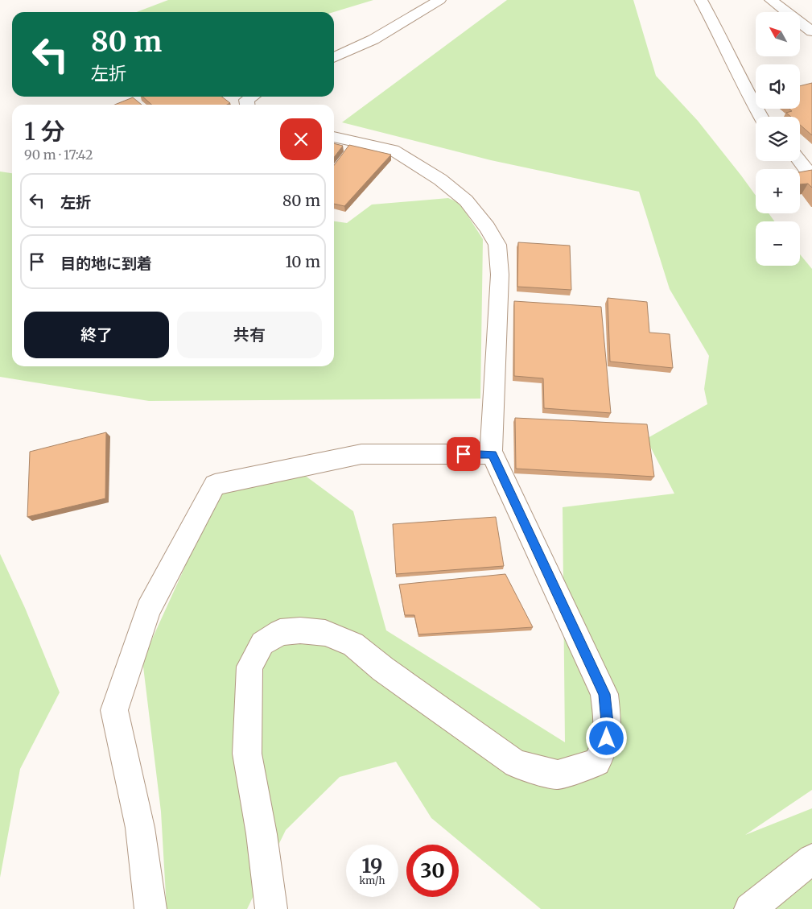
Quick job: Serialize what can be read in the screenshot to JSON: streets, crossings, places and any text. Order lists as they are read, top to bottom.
{
  "north": "top left",
  "page": {
    "map_buttons": ["+", "−"],
    "turn": ["80 m", "左折"],
    "heading": ["1 分", "90 m · 17:42"],
    "list": [
      {
        "name": "左折",
        "value": "80 m"
      },
      {
        "name": "目的地に到着",
        "value": "10 m"
      }
    ],
    "buttons": ["終了", "共有"],
    "speed": "19 km/h",
    "limit": "30"
  }
}
